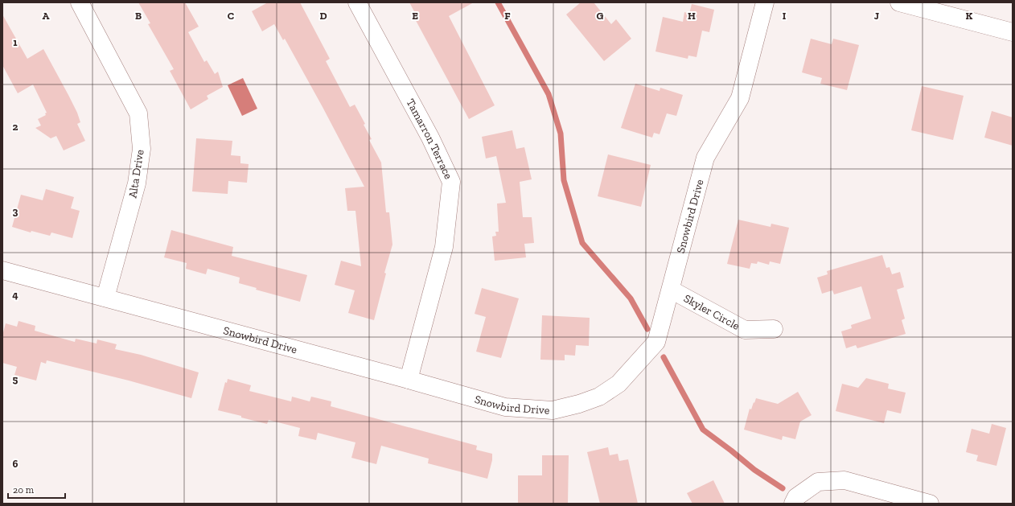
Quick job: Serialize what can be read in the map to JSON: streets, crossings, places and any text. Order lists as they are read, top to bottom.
{
  "streets": {
    "street": [
      "Tamarron Terrace",
      "Alta Drive",
      "Snowbird Drive",
      "Skyler Circle"
    ]
  },
  "crossings": [
    ["Tamarron Terrace", "Snowbird Drive"],
    ["Alta Drive", "Snowbird Drive"],
    ["Snowbird Drive", "Skyler Circle"]
  ],
  "scale_bar": "20 m",
  "grid": {
    "columns": [
      "A",
      "B",
      "C",
      "D",
      "E",
      "F",
      "G",
      "H",
      "I",
      "J",
      "K"
    ],
    "rows": [
      "1",
      "2",
      "3",
      "4",
      "5",
      "6"
    ]
  }
}
